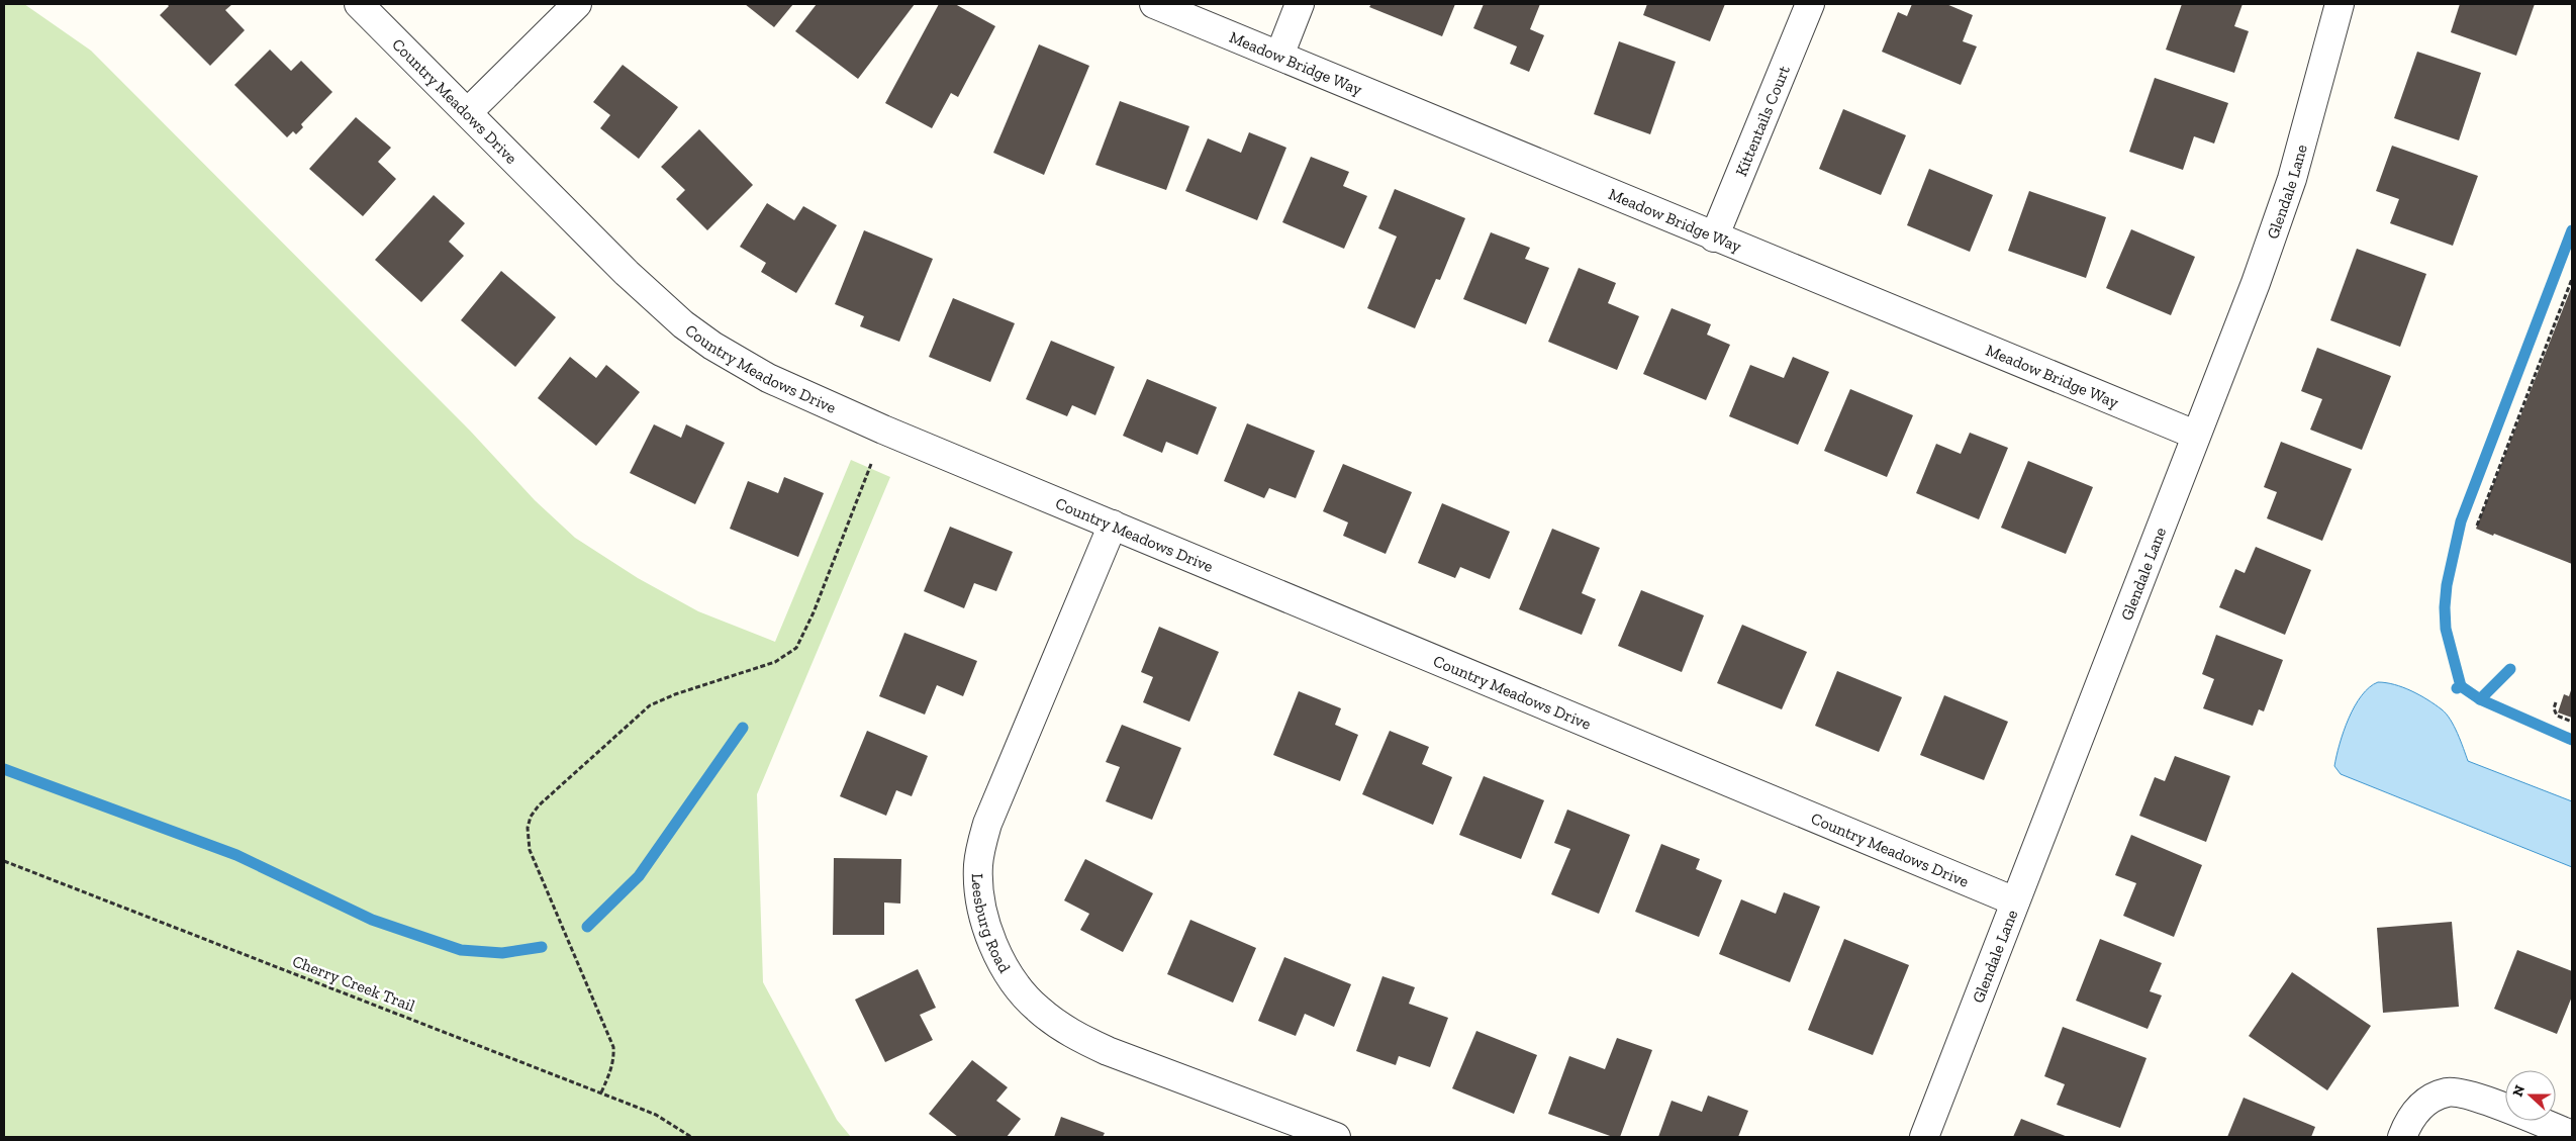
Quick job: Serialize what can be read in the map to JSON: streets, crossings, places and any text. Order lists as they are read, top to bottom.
{
  "streets": {
    "street": [
      "Meadow Bridge Way",
      "Country Meadows Drive",
      "Kittentails Court",
      "Glendale Lane",
      "Leesburg Road"
    ],
    "path": ["Cherry Creek Trail"]
  },
  "crossings": [
    ["Meadow Bridge Way", "Kittentails Court"],
    ["Meadow Bridge Way", "Glendale Lane"],
    ["Country Meadows Drive", "Glendale Lane"],
    ["Country Meadows Drive", "Leesburg Road"]
  ],
  "north": "left"
}
